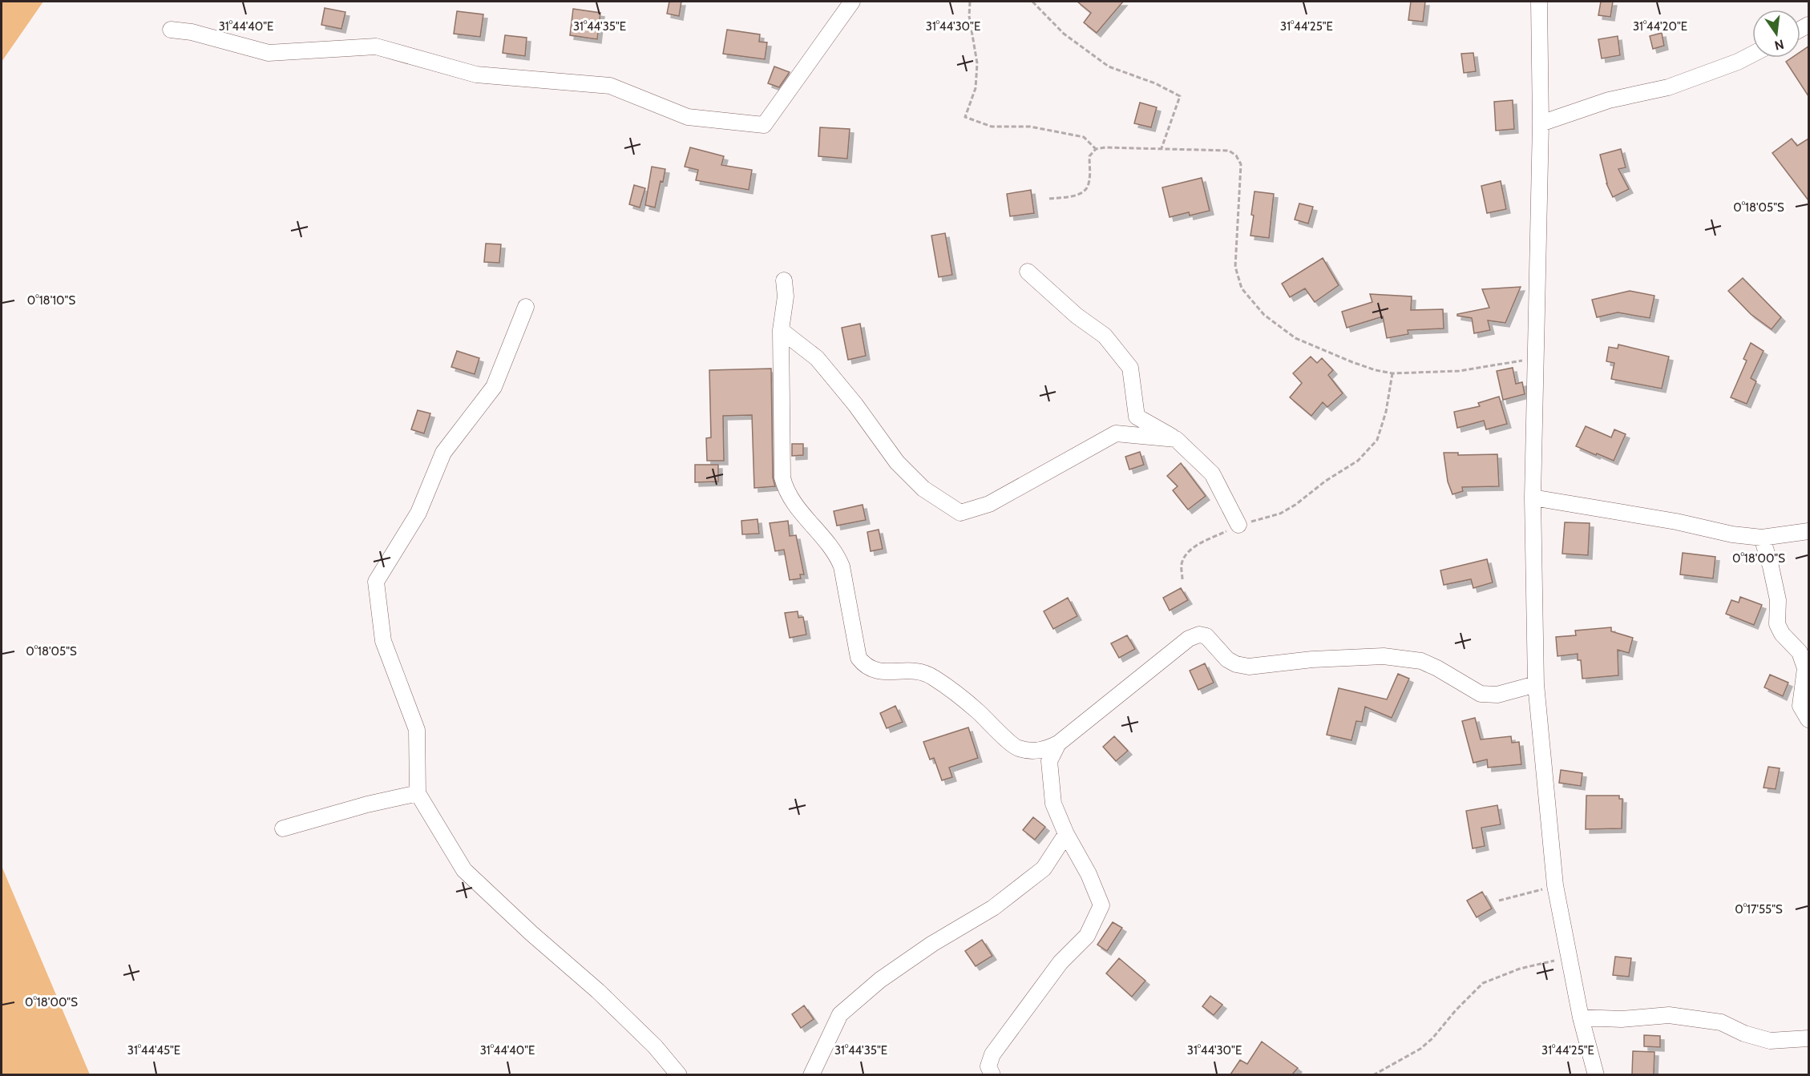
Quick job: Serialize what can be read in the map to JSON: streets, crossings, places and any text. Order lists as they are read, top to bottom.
{
  "north": "bottom",
  "coordinates": [
    "31°44'40\"E",
    "31°44'35\"E",
    "31°44'30\"E",
    "31°44'25\"E",
    "31°44'20\"E",
    "0°18'05\"S",
    "0°18'10\"S",
    "0°18'00\"S",
    "0°17'55\"S",
    "31°44'45\"E"
  ]
}
